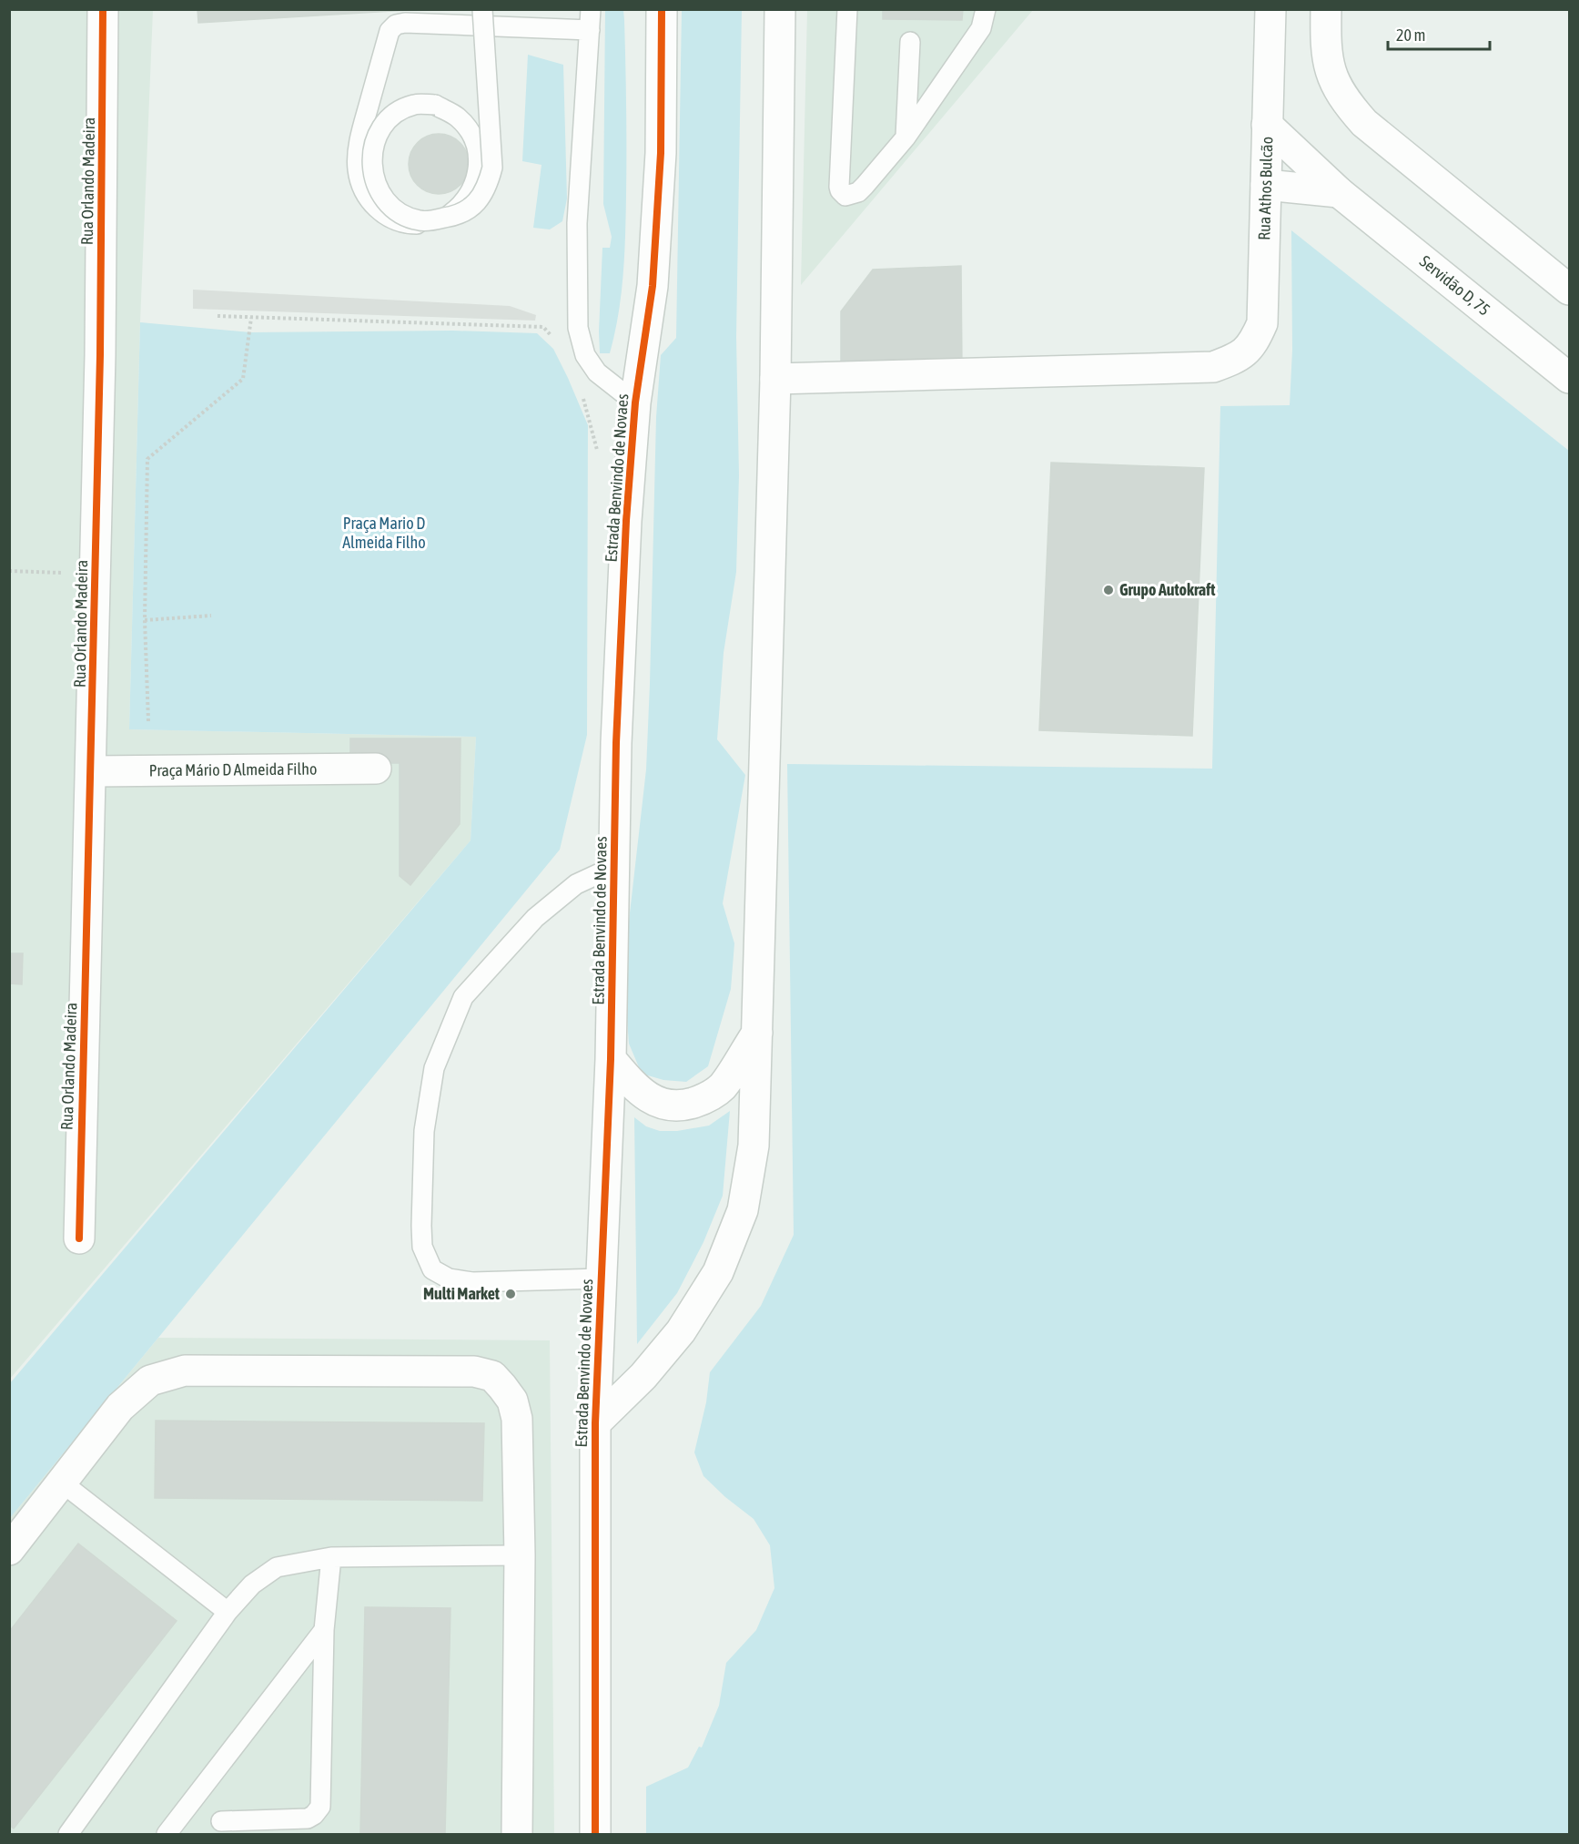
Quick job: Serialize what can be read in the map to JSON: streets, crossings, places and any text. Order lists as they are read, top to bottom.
{
  "streets": {
    "street": [
      "Rua Orlando Madeira",
      "Rua Athos Bulcão",
      "Servidão D, 75",
      "Estrada Benvindo de Novaes",
      "Praça Mário D Almeida Filho"
    ]
  },
  "crossings": [
    ["Rua Orlando Madeira", "Praça Mário D Almeida Filho"],
    ["Rua Athos Bulcão", "Servidão D, 75"],
    ["Rua Athos Bulcão", "Estrada Benvindo de Novaes"]
  ],
  "parks": ["Praça Mario D Almeida Filho"],
  "places": ["Grupo Autokraft", "Multi Market"],
  "scale_bar": "20 m"
}
